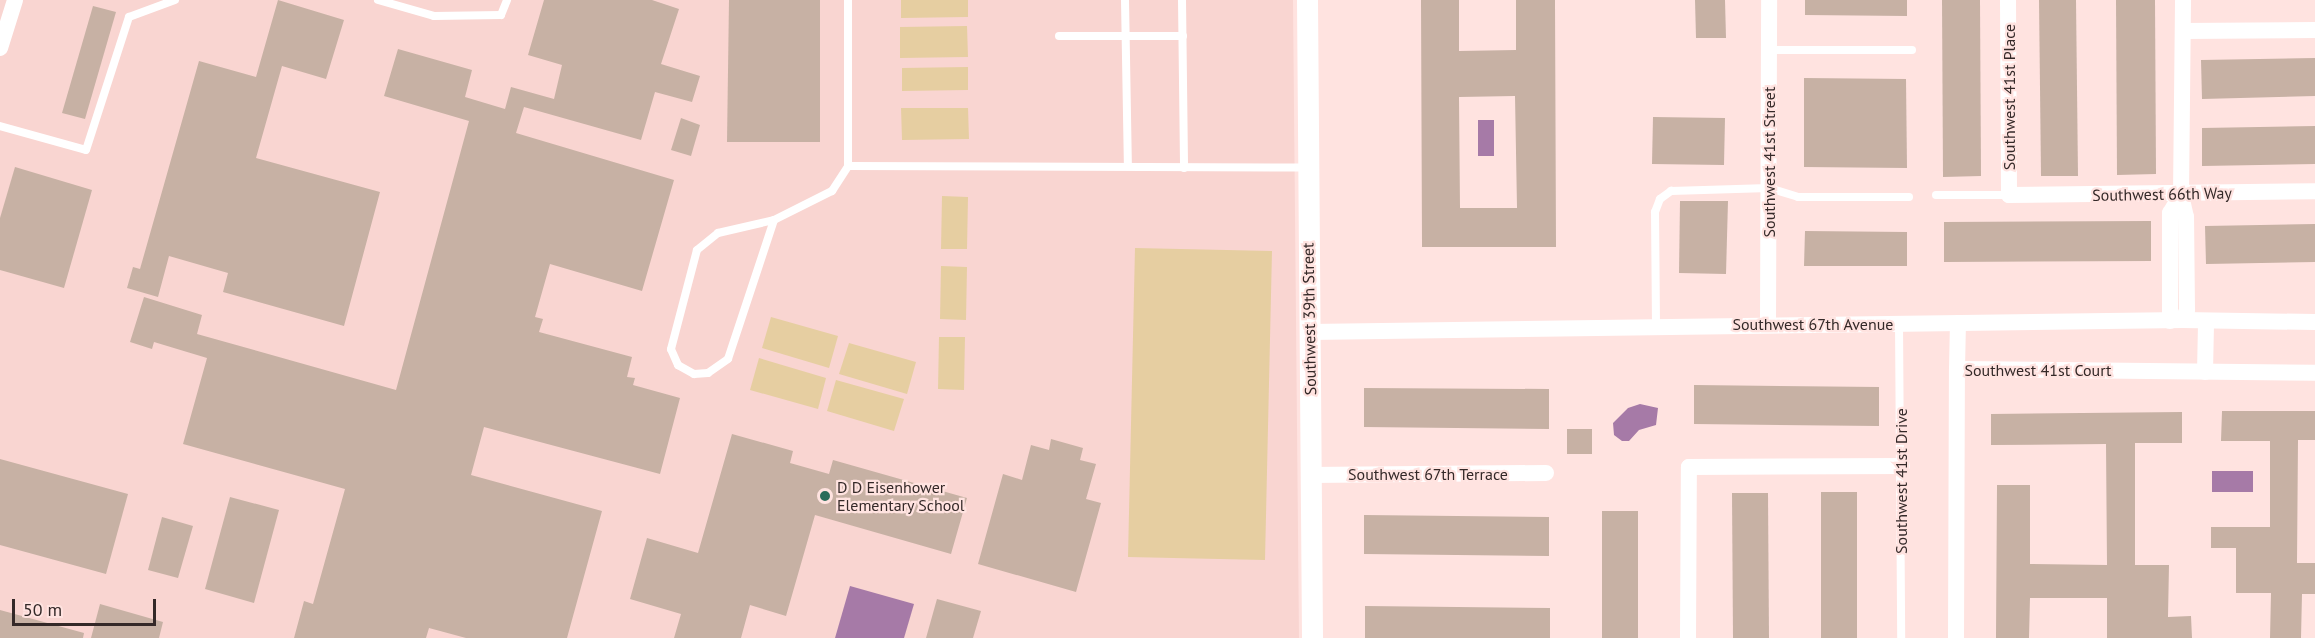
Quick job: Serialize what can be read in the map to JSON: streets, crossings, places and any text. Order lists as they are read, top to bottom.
{
  "streets": {
    "street": [
      "Southwest 41st Place",
      "Southwest 41st Street",
      "Southwest 66th Way",
      "Southwest 39th Street",
      "Southwest 67th Avenue",
      "Southwest 41st Court",
      "Southwest 67th Terrace"
    ],
    "lane": ["Southwest 41st Drive"]
  },
  "crossings": [
    ["Southwest 41st Place", "Southwest 66th Way"],
    ["Southwest 41st Street", "Southwest 67th Avenue"],
    ["Southwest 39th Street", "Southwest 67th Avenue"],
    ["Southwest 39th Street", "Southwest 67th Terrace"],
    ["Southwest 67th Avenue", "Southwest 41st Drive"]
  ],
  "places": ["D D Eisenhower Elementary School"],
  "scale_bar": "50 m"
}
